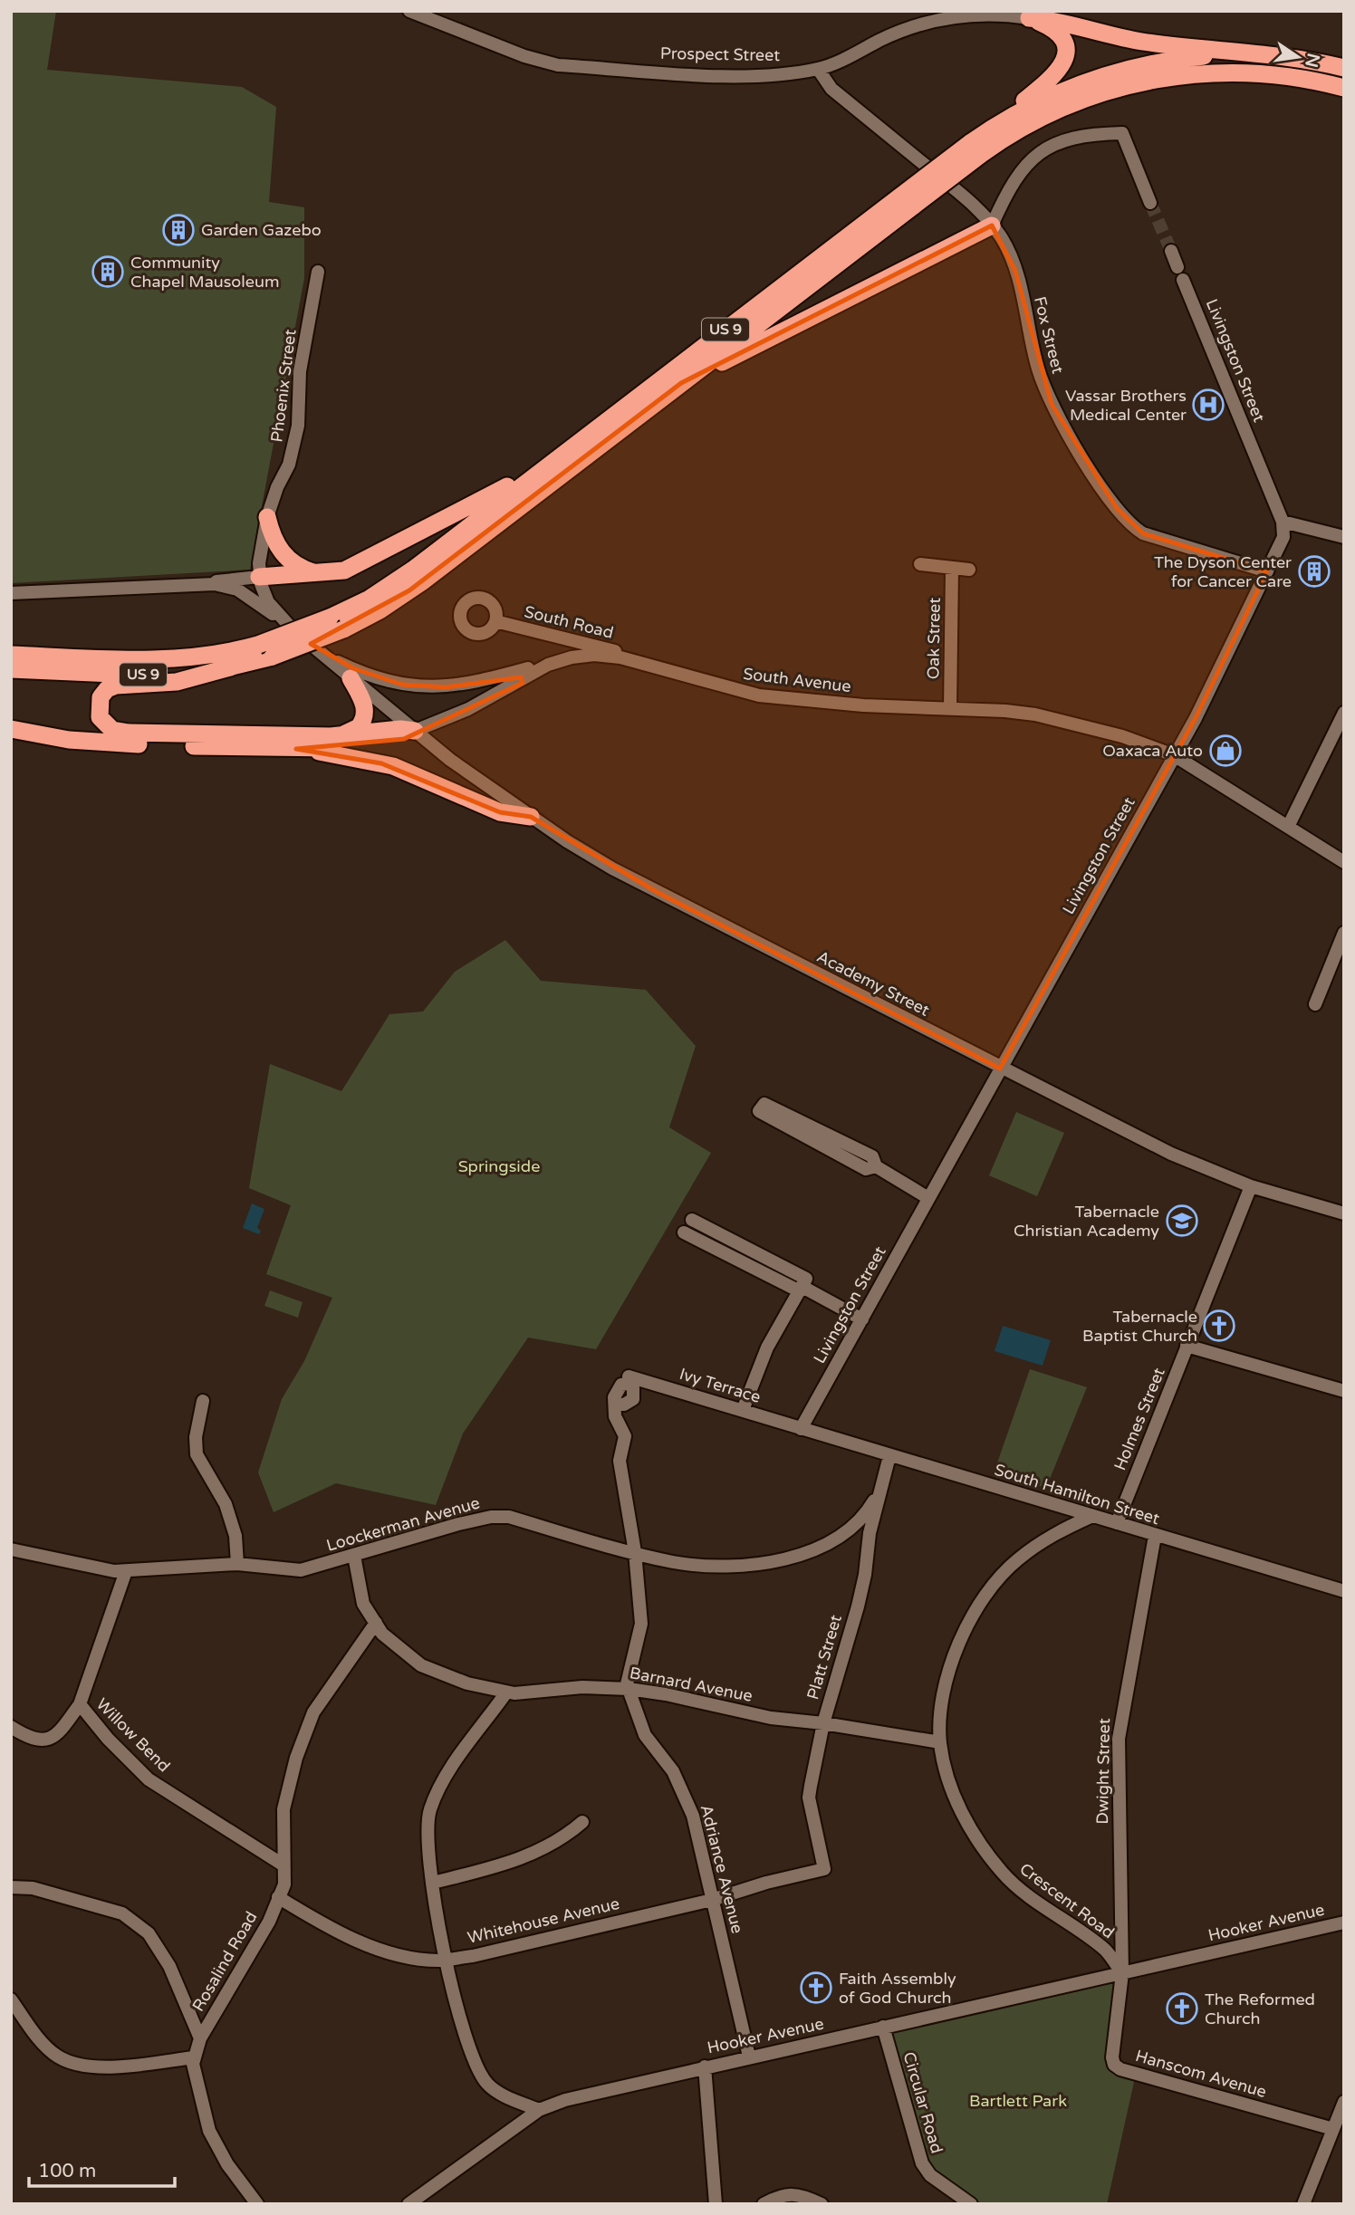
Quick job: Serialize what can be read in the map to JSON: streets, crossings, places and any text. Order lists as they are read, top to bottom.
{
  "streets": {
    "highway": ["US 9"],
    "street": [
      "Prospect Street",
      "Fox Street",
      "Livingston Street",
      "Phoenix Street",
      "South Road",
      "Oak Street",
      "South Avenue",
      "Academy Street",
      "Ivy Terrace",
      "Holmes Street",
      "South Hamilton Street",
      "Loockerman Avenue",
      "Platt Street",
      "Barnard Avenue",
      "Willow Bend",
      "Dwight Street",
      "Adriance Avenue",
      "Crescent Road",
      "Whitehouse Avenue",
      "Hooker Avenue",
      "Rosalind Road",
      "Hanscom Avenue",
      "Circular Road"
    ]
  },
  "crossings": [
    ["Prospect Street", "Fox Street"],
    ["Fox Street", "Livingston Street"],
    ["Livingston Street", "South Avenue"],
    ["Livingston Street", "Academy Street"],
    ["Livingston Street", "Ivy Terrace"],
    ["Livingston Street", "South Hamilton Street"],
    ["South Road", "South Avenue"],
    ["Oak Street", "South Avenue"],
    ["South Avenue", "Academy Street"],
    ["Academy Street", "Holmes Street"],
    ["Ivy Terrace", "South Hamilton Street"],
    ["Holmes Street", "South Hamilton Street"],
    ["South Hamilton Street", "Platt Street"],
    ["South Hamilton Street", "Dwight Street"],
    ["South Hamilton Street", "Crescent Road"],
    ["Loockerman Avenue", "Platt Street"],
    ["Loockerman Avenue", "Barnard Avenue"],
    ["Loockerman Avenue", "Willow Bend"],
    ["Platt Street", "Barnard Avenue"],
    ["Platt Street", "Whitehouse Avenue"],
    ["Barnard Avenue", "Adriance Avenue"],
    ["Barnard Avenue", "Crescent Road"],
    ["Barnard Avenue", "Rosalind Road"],
    ["Willow Bend", "Rosalind Road"],
    ["Dwight Street", "Crescent Road"],
    ["Dwight Street", "Hooker Avenue"],
    ["Dwight Street", "Hanscom Avenue"],
    ["Adriance Avenue", "Whitehouse Avenue"],
    ["Adriance Avenue", "Hooker Avenue"],
    ["Crescent Road", "Hooker Avenue"],
    ["Crescent Road", "Hanscom Avenue"],
    ["Whitehouse Avenue", "Rosalind Road"],
    ["Hooker Avenue", "Hanscom Avenue"],
    ["Hooker Avenue", "Circular Road"]
  ],
  "parks": ["Springside", "Bartlett Park"],
  "places": {
    "building": ["Garden Gazebo", "Community Chapel Mausoleum", "The Dyson Center for Cancer Care"],
    "hospital": ["Vassar Brothers Medical Center"],
    "shop": ["Oaxaca Auto"],
    "school or university": ["Tabernacle Christian Academy"],
    "church": ["Tabernacle Baptist Church", "Faith Assembly of God Church", "The Reformed Church"]
  },
  "scale_bar": "100 m",
  "north": "right"
}
